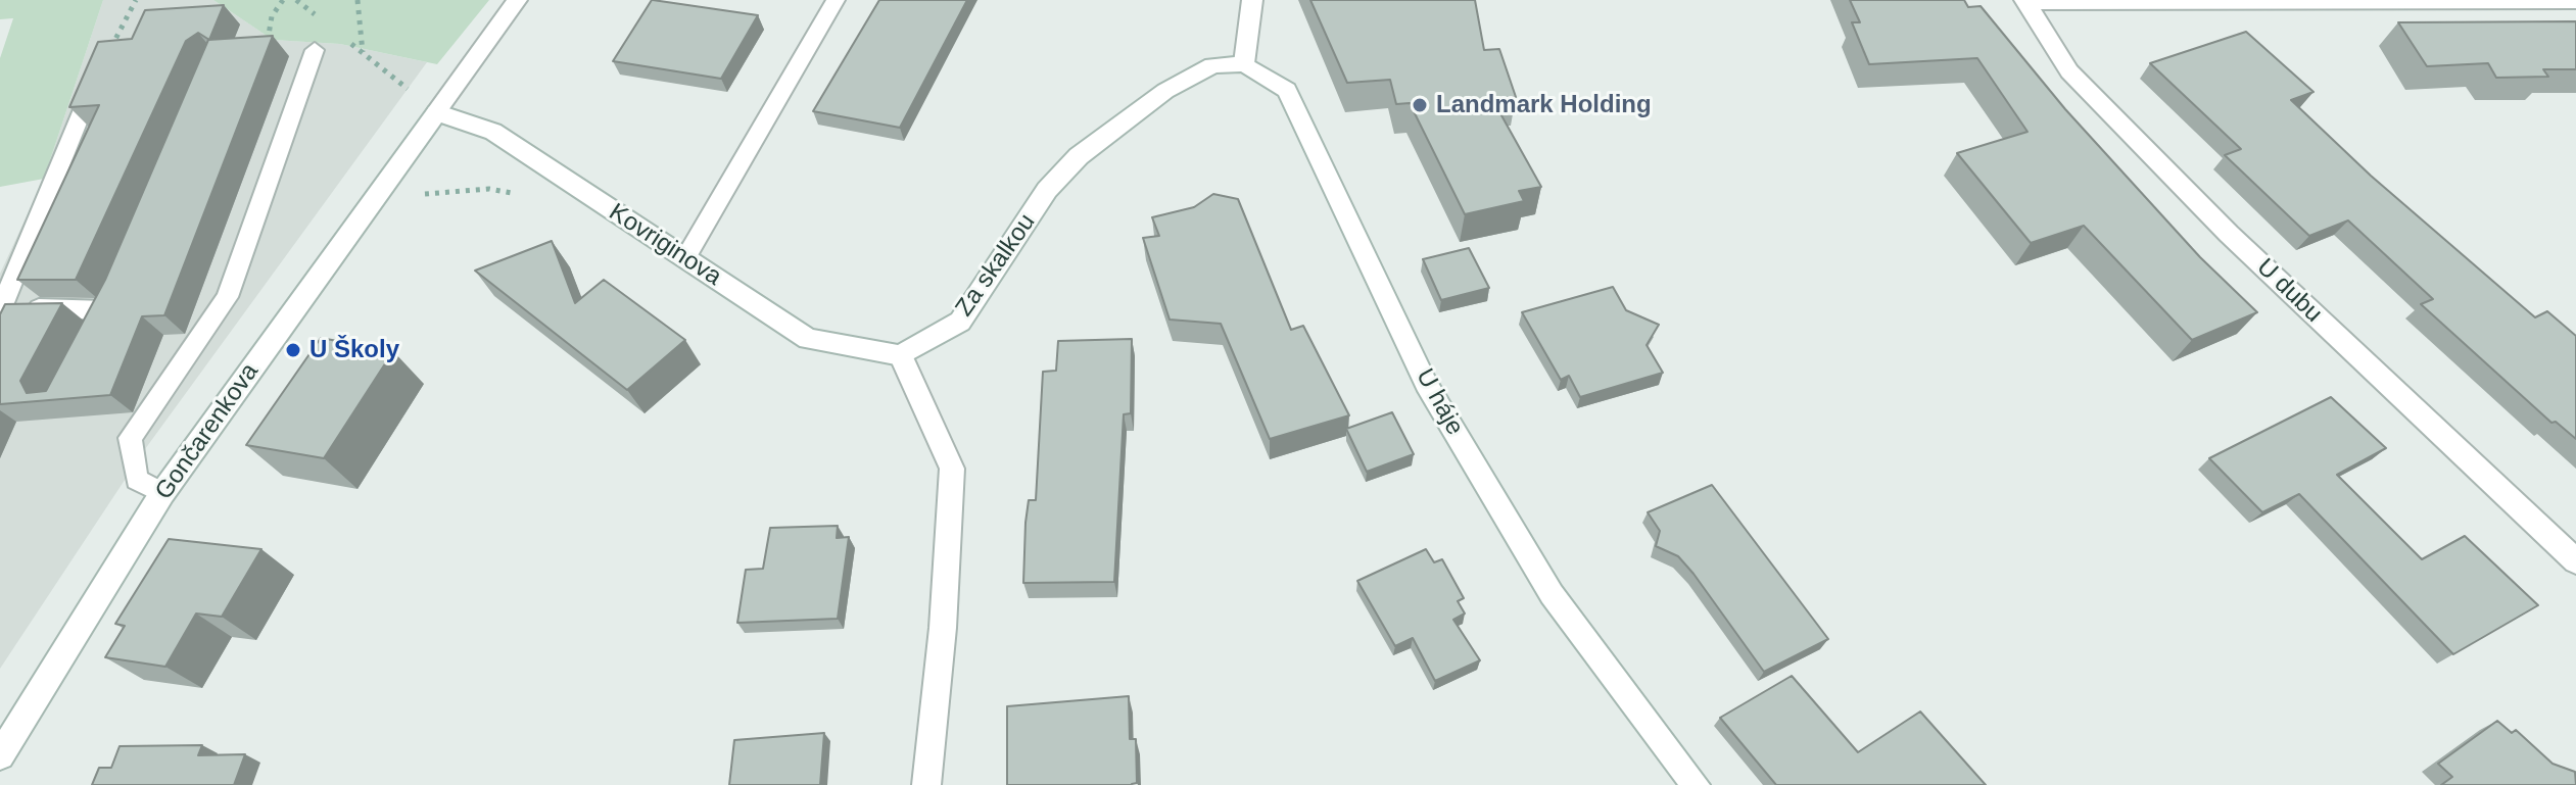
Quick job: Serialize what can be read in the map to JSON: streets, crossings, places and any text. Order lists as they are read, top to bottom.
{
  "streets": {
    "street": [
      "Kovriginova",
      "Za skalkou",
      "U dubu",
      "U háje",
      "Gončarenkova"
    ]
  },
  "crossings": [
    ["Kovriginova", "Za skalkou"],
    ["Kovriginova", "Gončarenkova"],
    ["Za skalkou", "U háje"]
  ],
  "places": ["Landmark Holding", "U Školy"]
}
